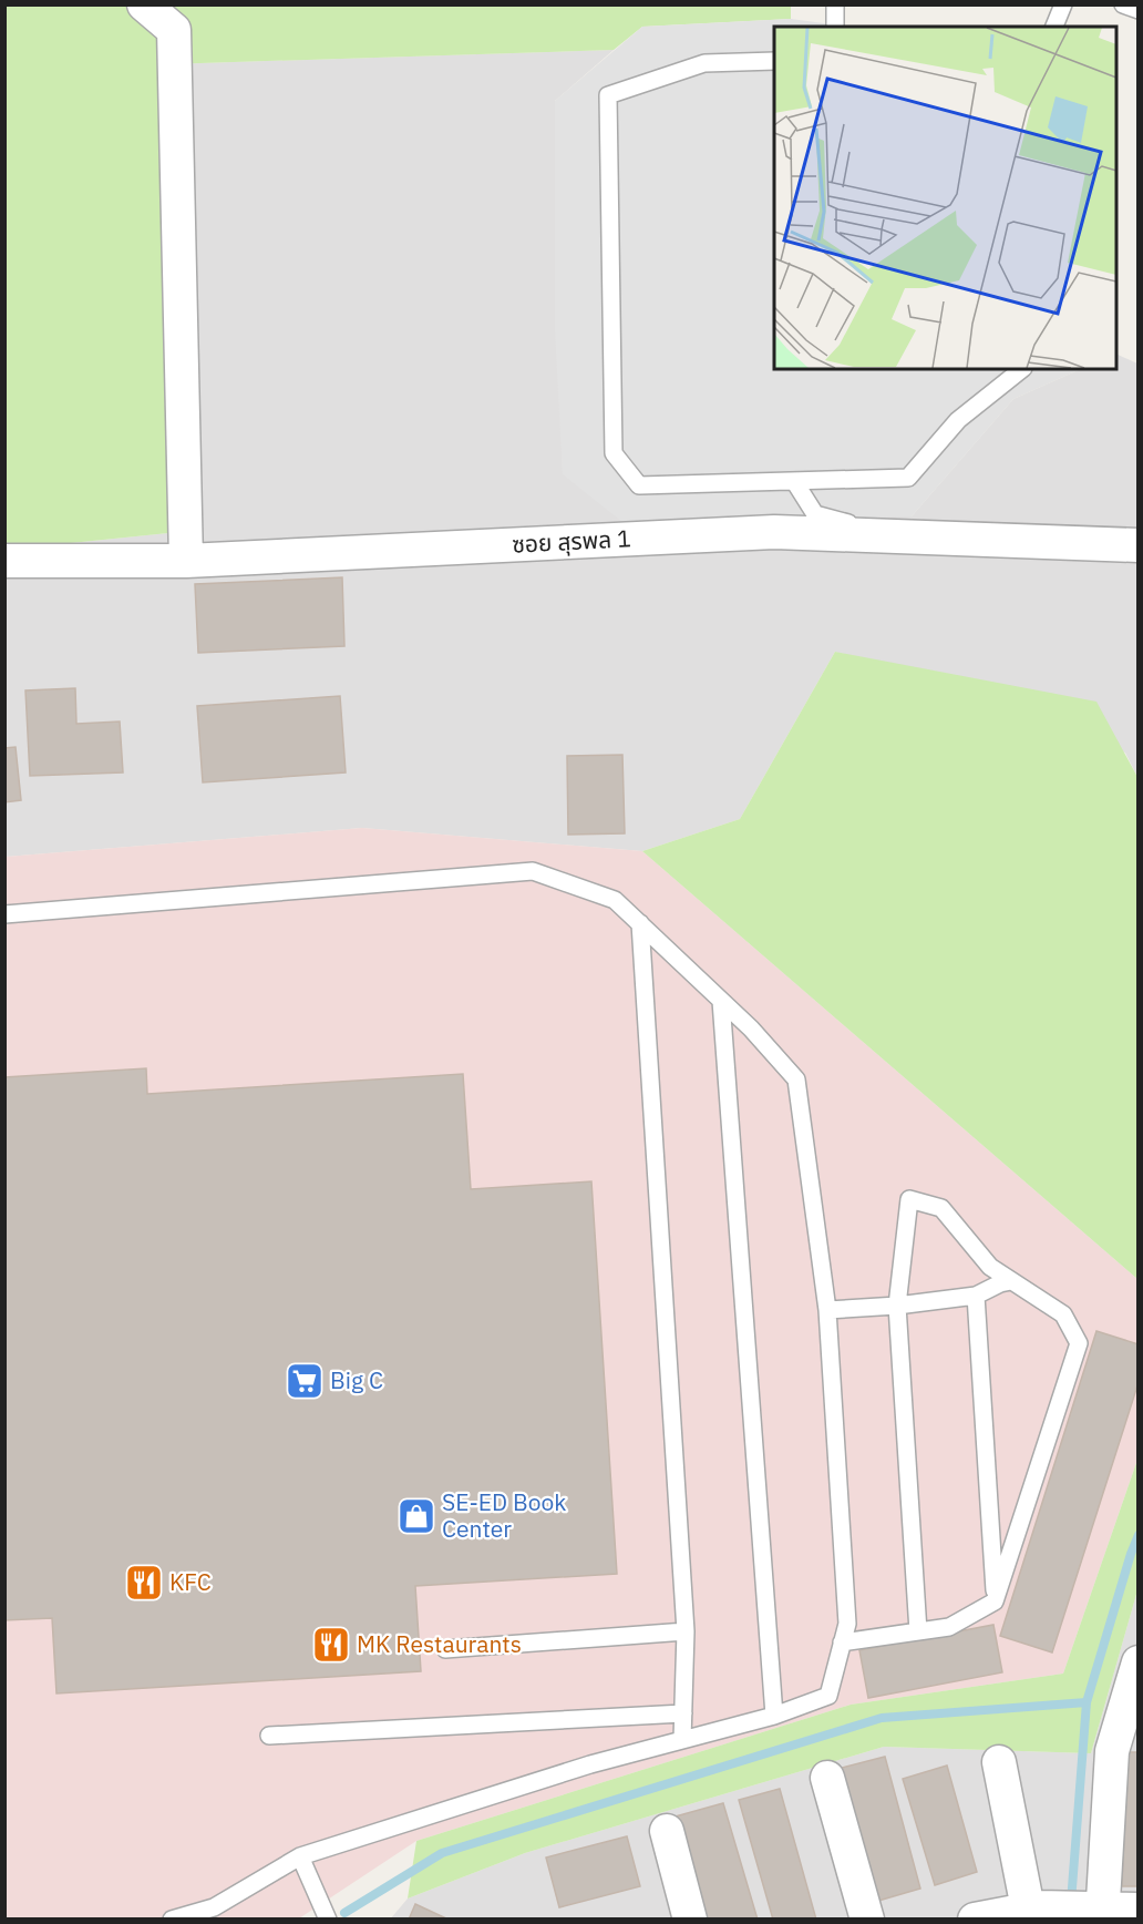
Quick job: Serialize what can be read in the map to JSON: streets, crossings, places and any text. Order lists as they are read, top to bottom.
{
  "streets": {
    "street": ["ซอย สุรพล 1"]
  },
  "places": {
    "supermarket": ["Big C"],
    "shop": ["SE-ED Book Center"],
    "restaurant": ["KFC", "MK Restaurants"]
  }
}
